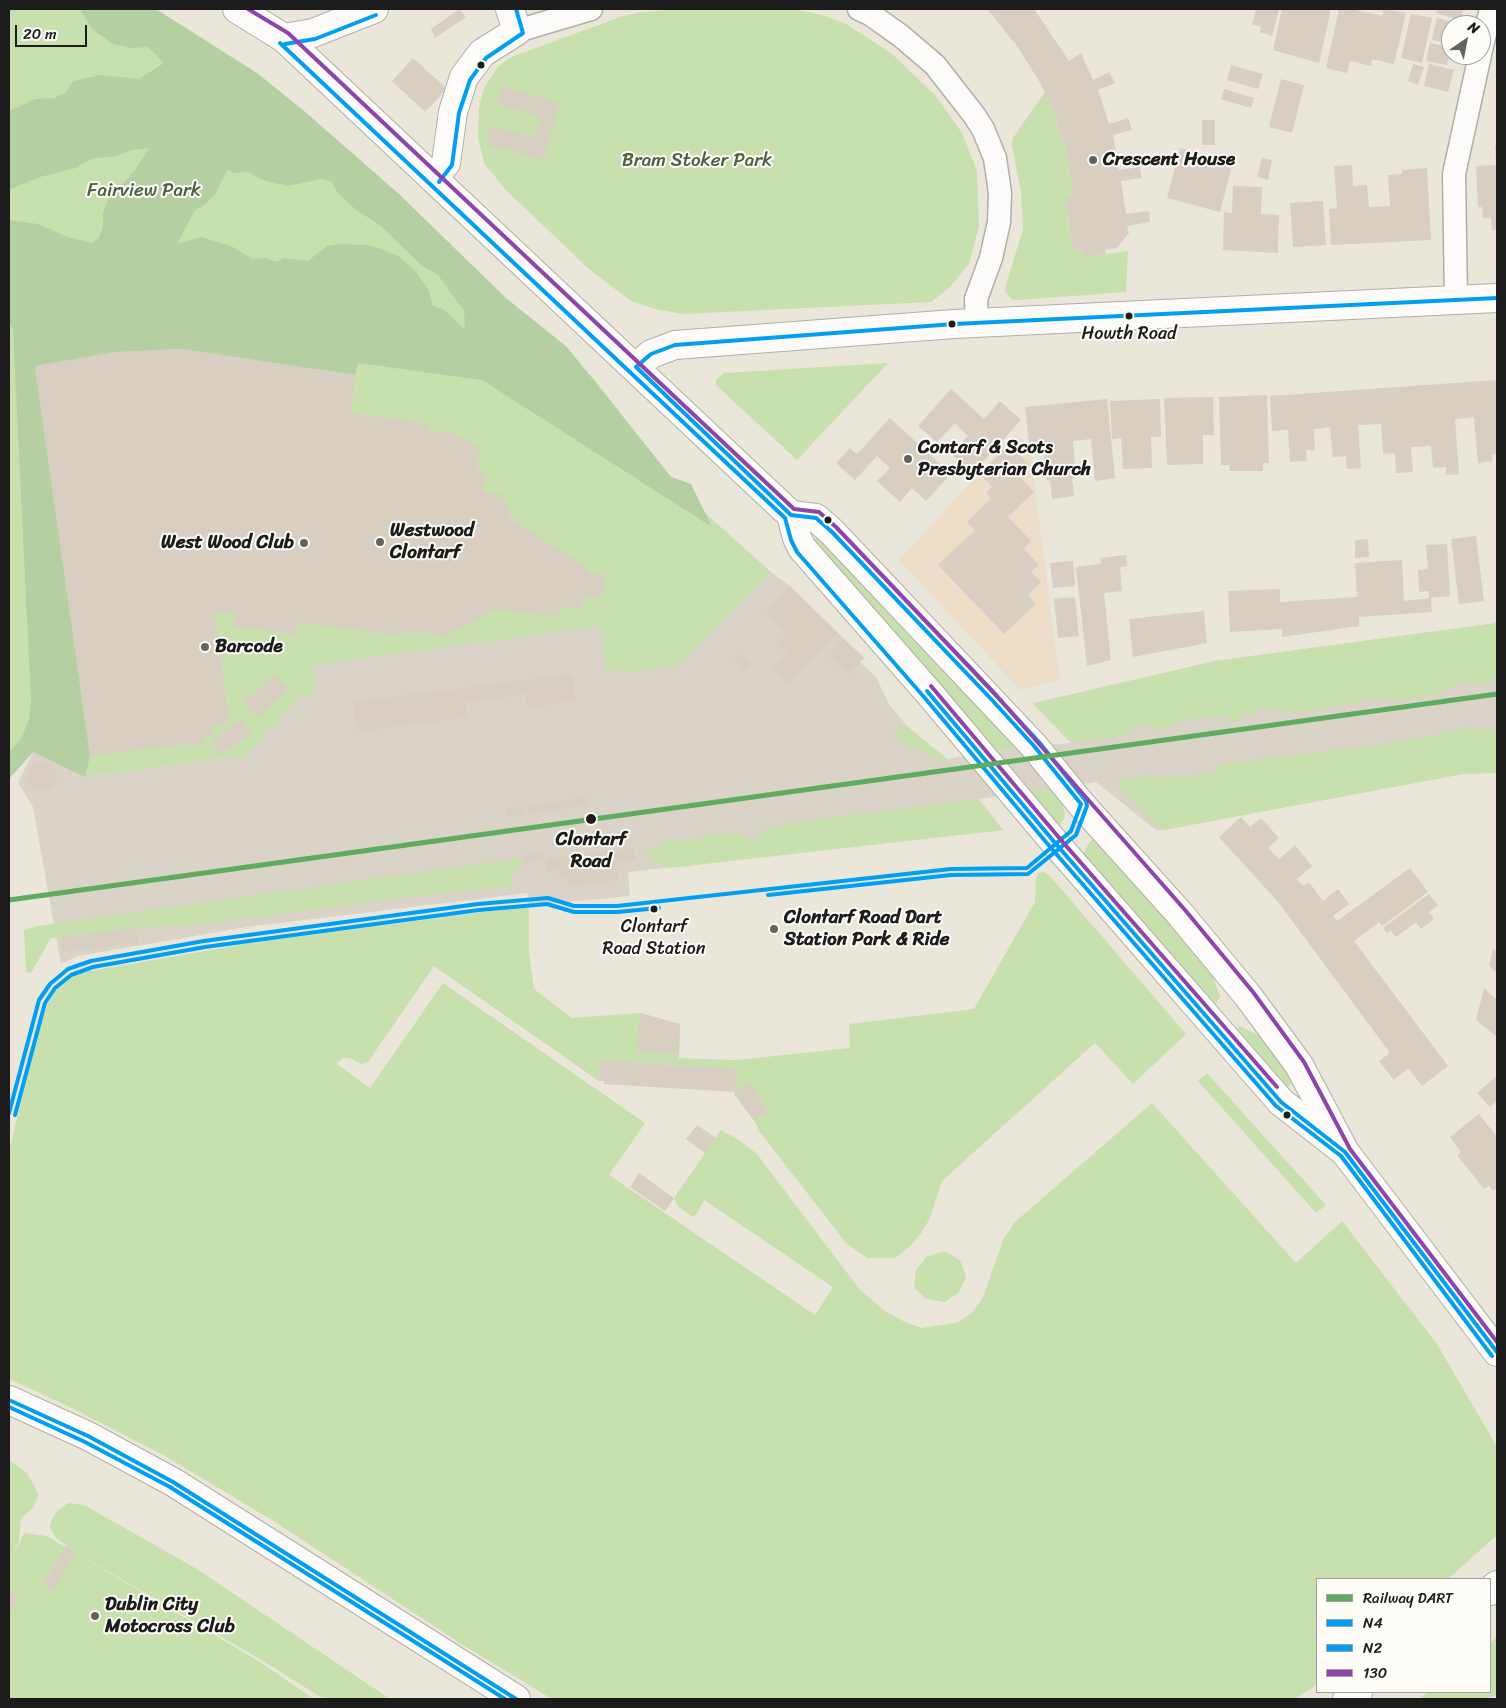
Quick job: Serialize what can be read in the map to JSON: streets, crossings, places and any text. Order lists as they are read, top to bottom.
{
  "parks": ["Bram Stoker Park", "Fairview Park"],
  "places": [
    "Crescent House",
    "Howth Road",
    "Contarf & Scots Presbyterian Church",
    "Westwood Clontarf",
    "West Wood Club",
    "Barcode",
    "Clontarf Road",
    "Clontarf Road Station",
    "Clontarf Road Dart Station Park & Ride",
    "Dublin City Motocross Club"
  ],
  "lines": [
    "transit line N2",
    "transit line 130",
    "transit line N4",
    "rail line DART"
  ],
  "legend": [
    "Railway DART",
    "N4",
    "N2",
    "130"
  ],
  "scale_bar": "20 m",
  "north": "top right"
}
